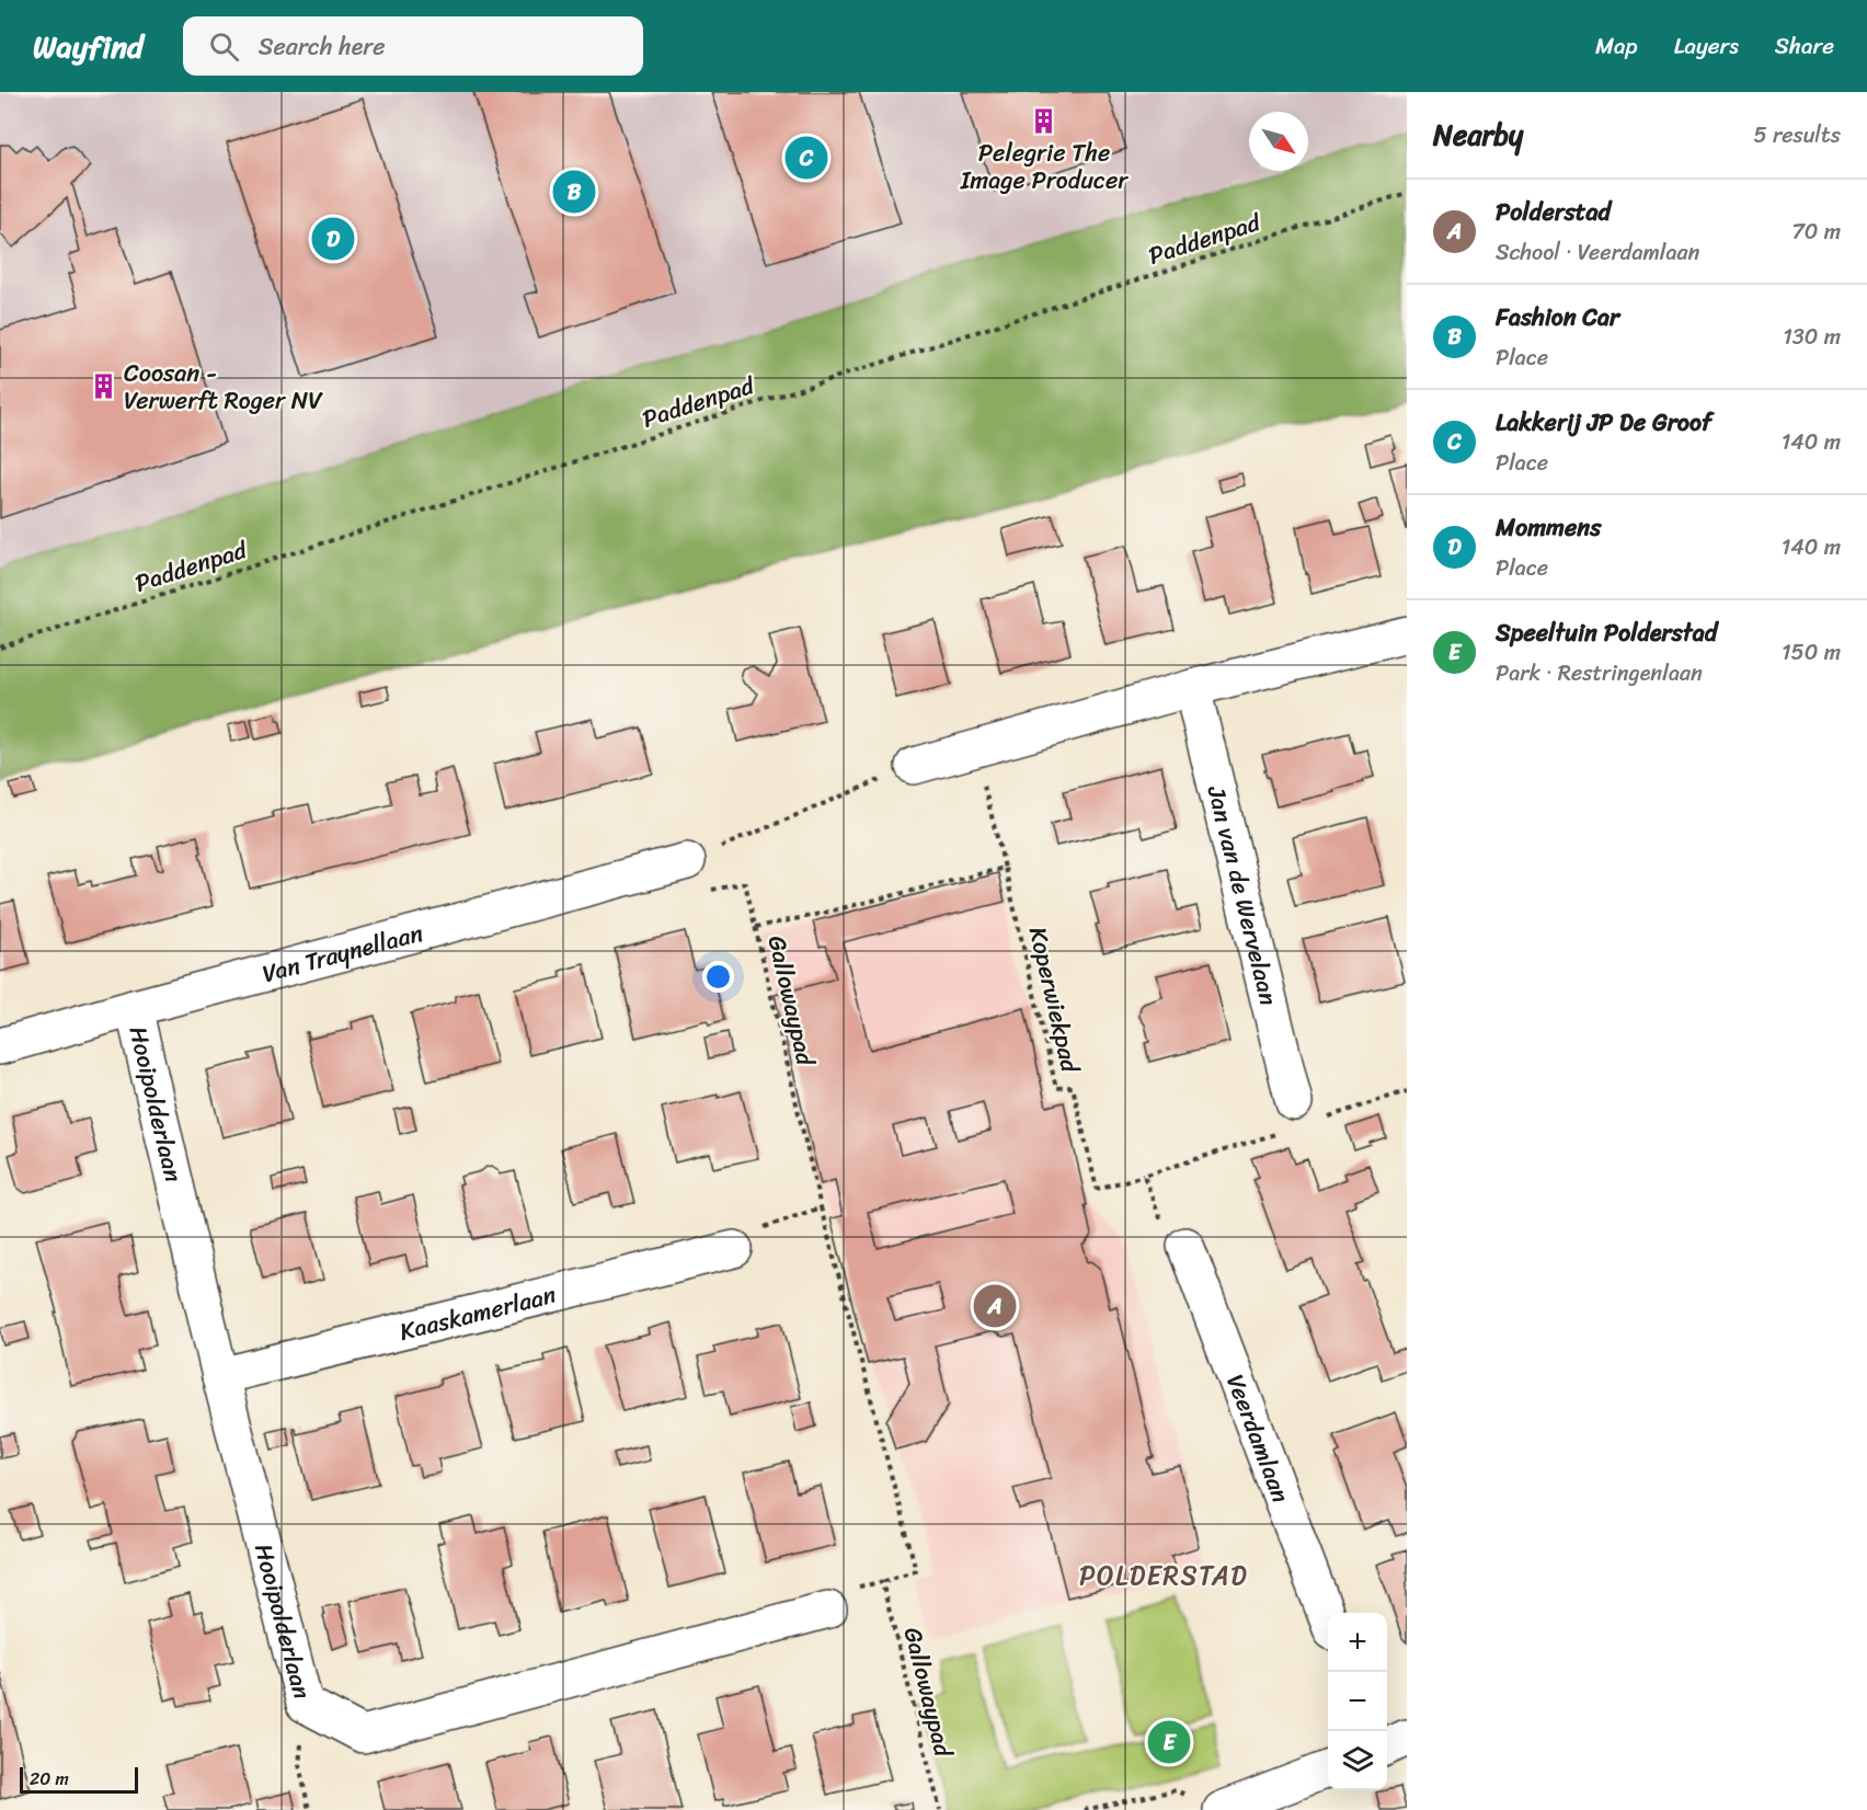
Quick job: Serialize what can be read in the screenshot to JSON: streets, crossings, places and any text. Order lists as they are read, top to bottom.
{
  "streets": {
    "street": [
      "Jan van de Wervelaan",
      "Van Traynellaan",
      "Hooipolderlaan",
      "Kaaskamerlaan",
      "Veerdamlaan"
    ],
    "path": ["Paddenpad", "Koperwiekpad", "Gallowaypad"]
  },
  "crossings": [
    ["Jan van de Wervelaan", "Koperwiekpad"],
    ["Van Traynellaan", "Gallowaypad"],
    ["Van Traynellaan", "Hooipolderlaan"],
    ["Gallowaypad", "Hooipolderlaan"],
    ["Hooipolderlaan", "Kaaskamerlaan"]
  ],
  "districts": ["POLDERSTAD"],
  "places": {
    "building": ["Pelegrie The Image Producer", "Coosan - Verwerft Roger NV"]
  },
  "scale_bar": "20 m",
  "north": "bottom right",
  "page": {
    "header": "Wayfind",
    "search": "Search here",
    "nav": ["Map", "Layers", "Share"],
    "heading": ["Nearby", "5 results"],
    "pins": [
      "C",
      "B",
      "D",
      "A",
      "E"
    ],
    "list": [
      {
        "mark": "A",
        "name": "Polderstad",
        "note": "School · Veerdamlaan",
        "value": "70 m"
      },
      {
        "mark": "B",
        "name": "Fashion Car",
        "note": "Place",
        "value": "130 m"
      },
      {
        "mark": "C",
        "name": "Lakkerij JP De Groof",
        "note": "Place",
        "value": "140 m"
      },
      {
        "mark": "D",
        "name": "Mommens",
        "note": "Place",
        "value": "140 m"
      },
      {
        "mark": "E",
        "name": "Speeltuin Polderstad",
        "note": "Park · Restringenlaan",
        "value": "150 m"
      }
    ],
    "map_buttons": ["+", "−"],
    "scale": "20 m"
  }
}
